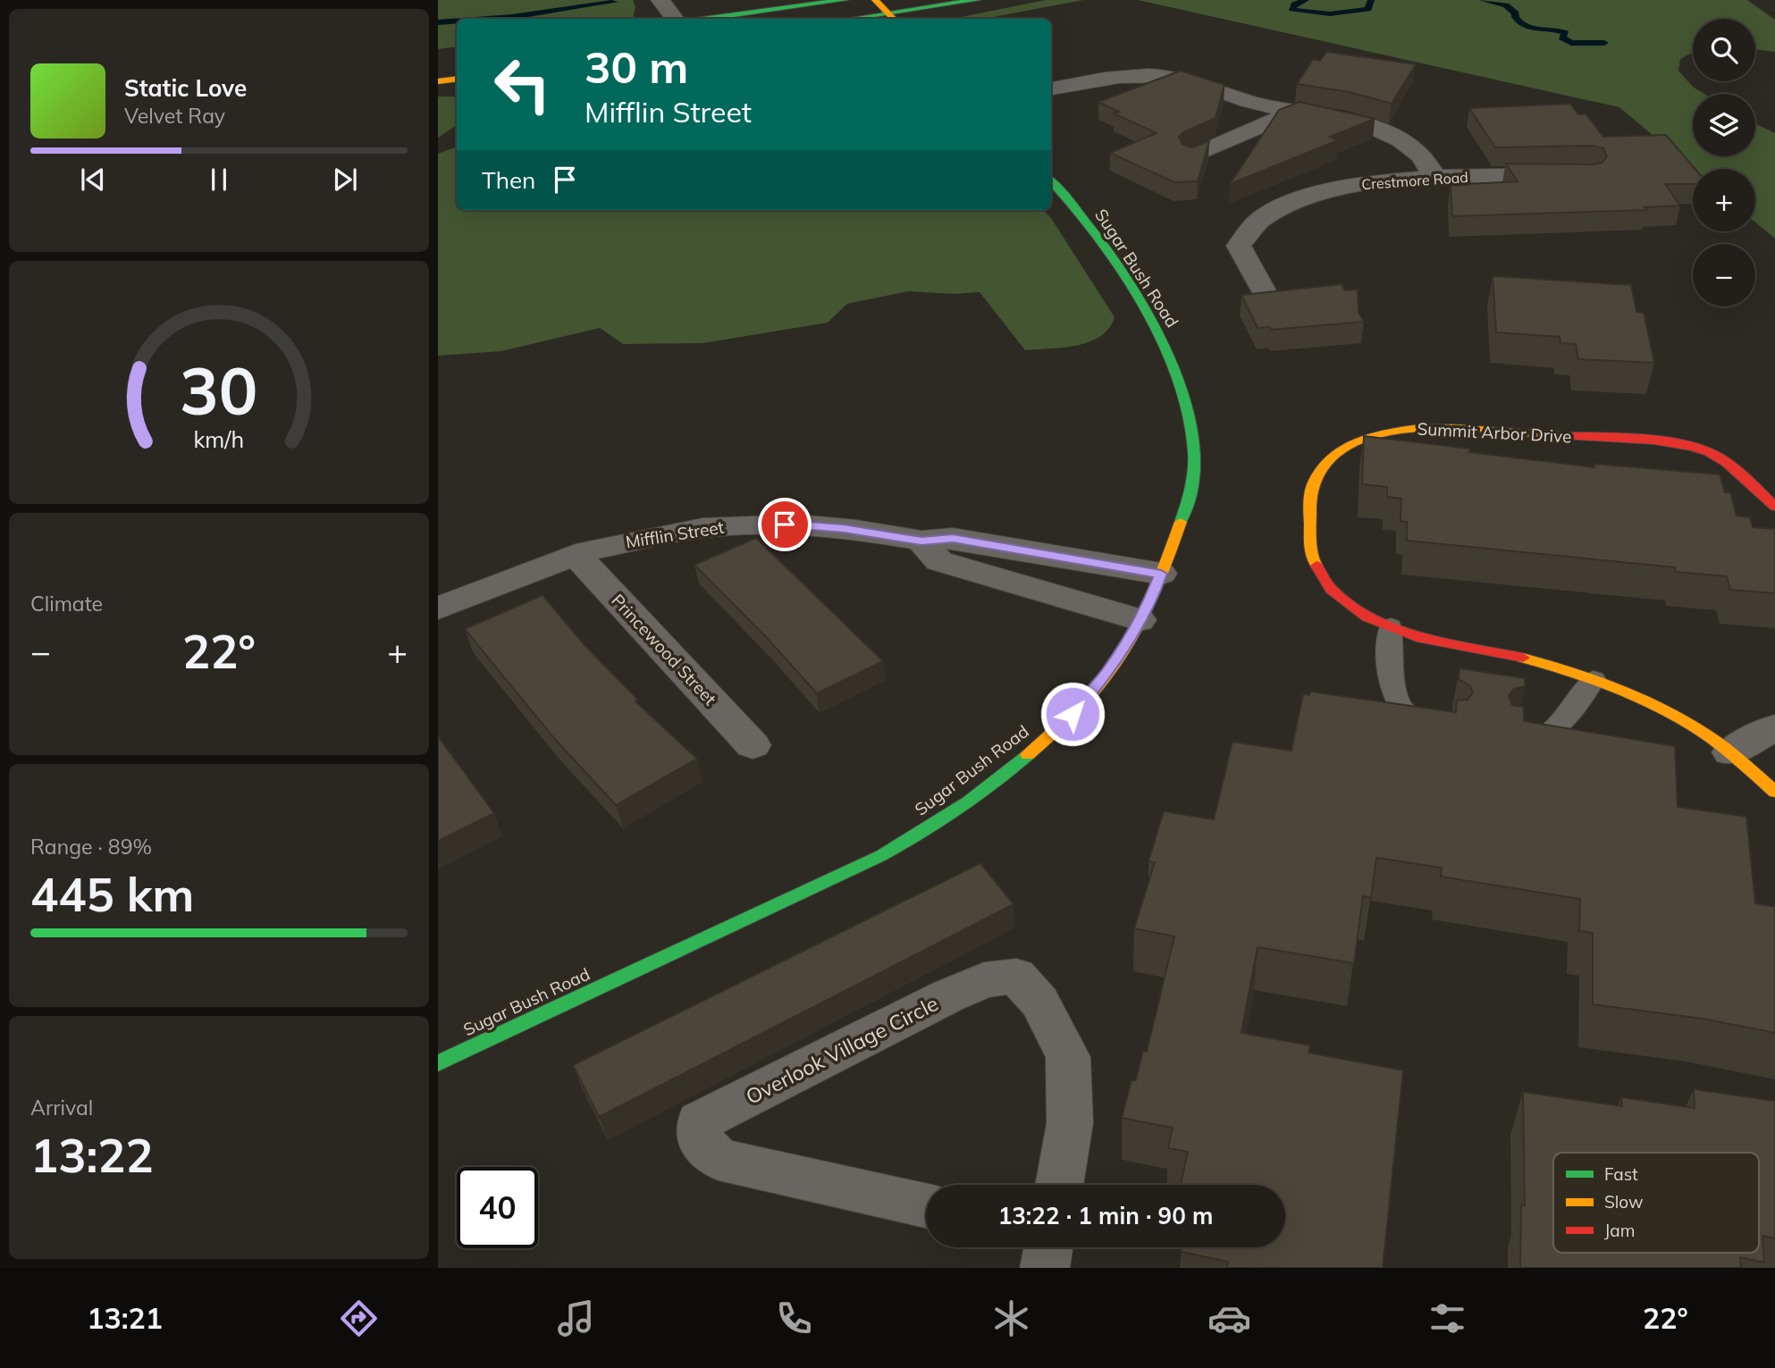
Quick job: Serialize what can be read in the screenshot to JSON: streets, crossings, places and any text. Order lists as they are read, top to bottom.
{
  "streets": {
    "street": [
      "Crestmore Road",
      "Sugar Bush Road",
      "Summit Arbor Drive",
      "Mifflin Street",
      "Princewood Street",
      "Overlook Village Circle"
    ]
  },
  "crossings": [
    ["Sugar Bush Road", "Mifflin Street"],
    ["Mifflin Street", "Princewood Street"]
  ],
  "legend": ["Fast", "Slow", "Jam"],
  "page": {
    "map_buttons": ["+", "−"],
    "turn": ["30 m", "Mifflin Street"],
    "song": ["Static Love", "Velvet Ray"],
    "then": "Then",
    "tile": [
      "Climate",
      ["Range · 89%", "445 km"],
      ["Arrival", "13:22"]
    ],
    "heat": ["−", "22°", "+"],
    "limit": "40",
    "trip": "13:22 · 1 min · 90 m",
    "tabs": ["13:21", "22°"],
    "gauge": ["30", "km/h"]
  }
}
